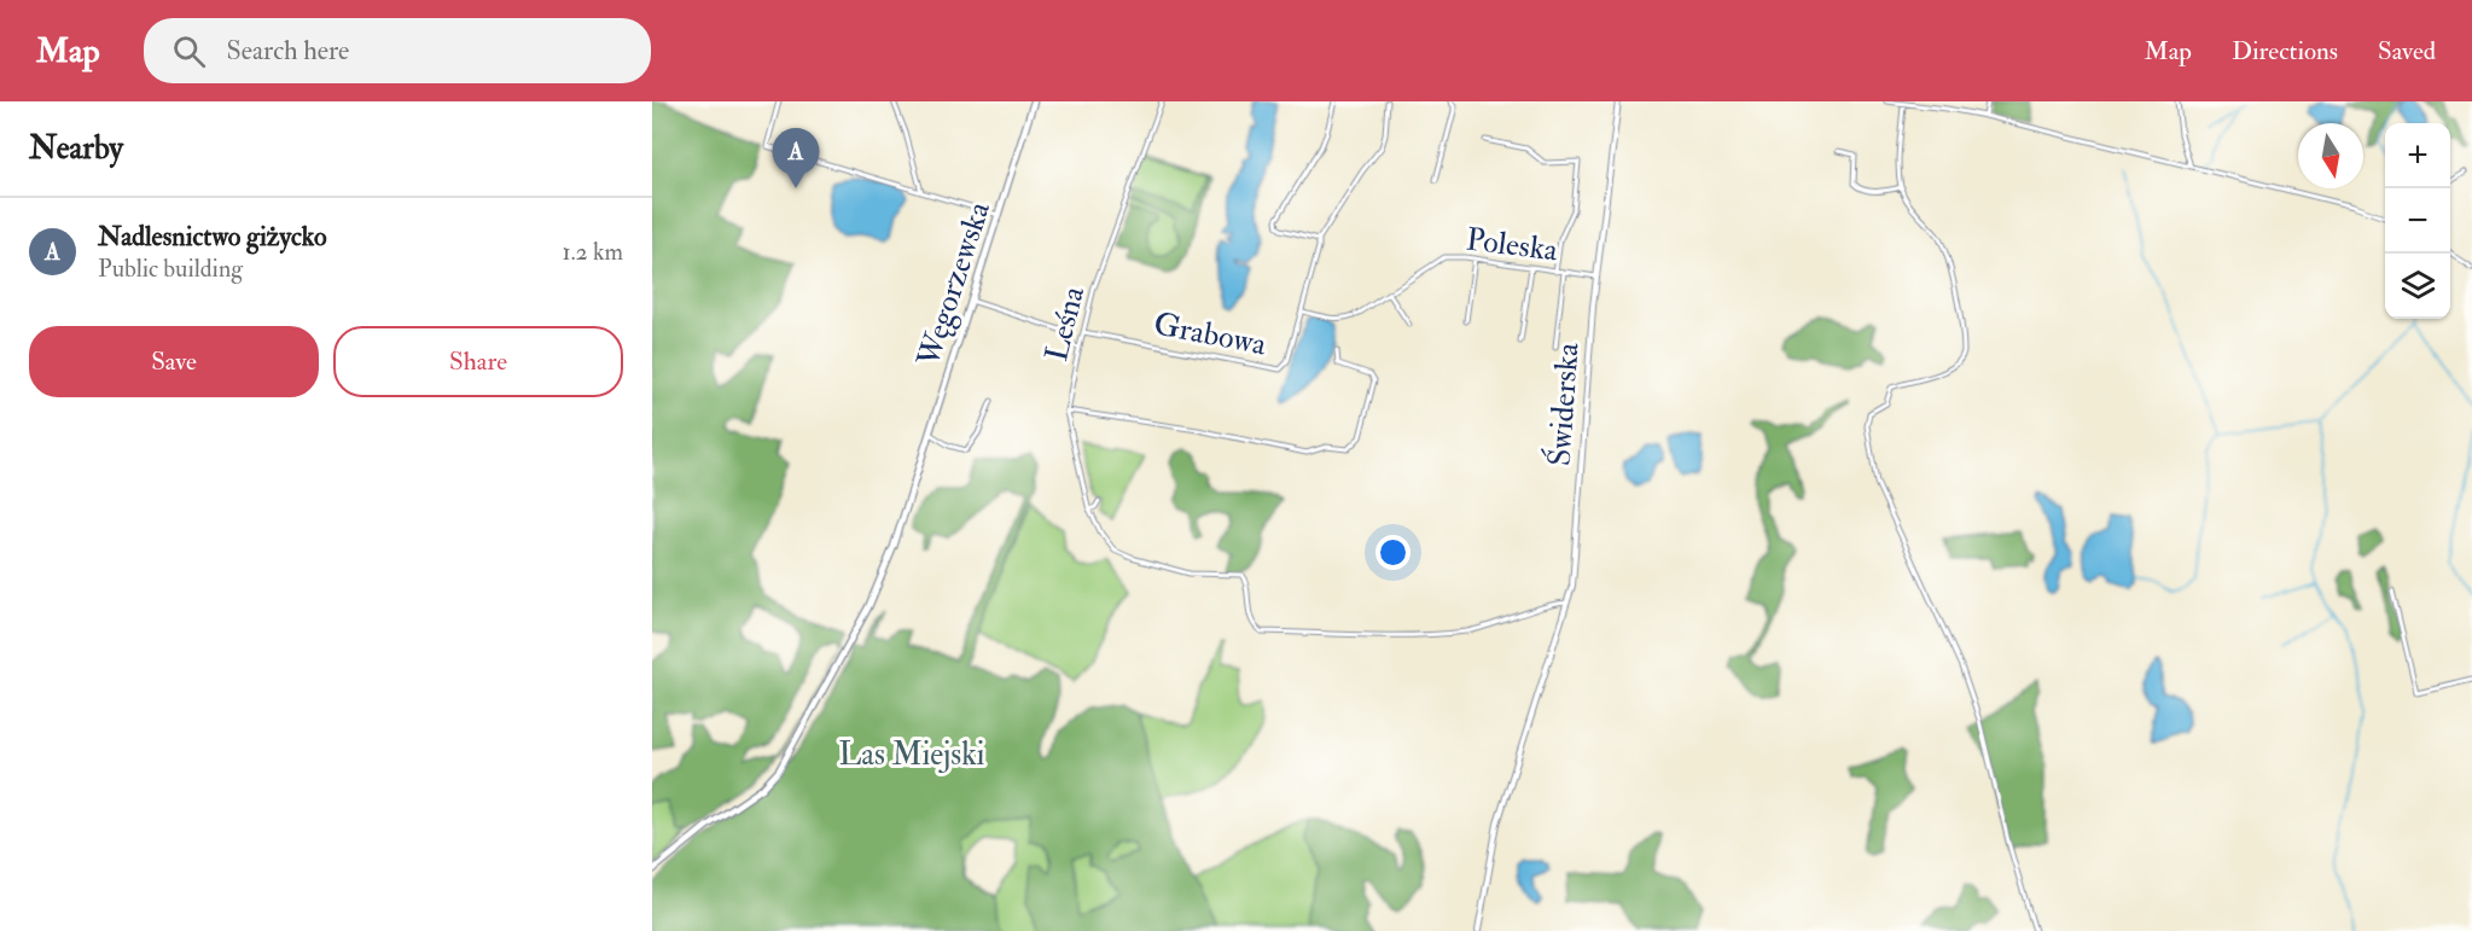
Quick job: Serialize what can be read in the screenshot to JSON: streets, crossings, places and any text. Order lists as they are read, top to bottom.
{
  "streets": {
    "main road": ["Węgorzewska"],
    "street": [
      "Poleska",
      "Leśna",
      "Grabowa",
      "Świderska"
    ]
  },
  "crossings": [
    ["Poleska", "Grabowa"],
    ["Poleska", "Świderska"],
    ["Leśna", "Grabowa"],
    ["Leśna", "Świderska"]
  ],
  "parks": ["Las Miejski"],
  "north": "bottom",
  "page": {
    "header": "Map",
    "search": "Search here",
    "nav": ["Map", "Directions", "Saved"],
    "heading": "Nearby",
    "map_buttons": ["+", "−"],
    "pins": "A",
    "list": [
      {
        "mark": "A",
        "name": "Nadlesnictwo giżycko",
        "note": "Public building",
        "value": "1.2 km"
      }
    ],
    "buttons": ["Save", "Share"]
  }
}
